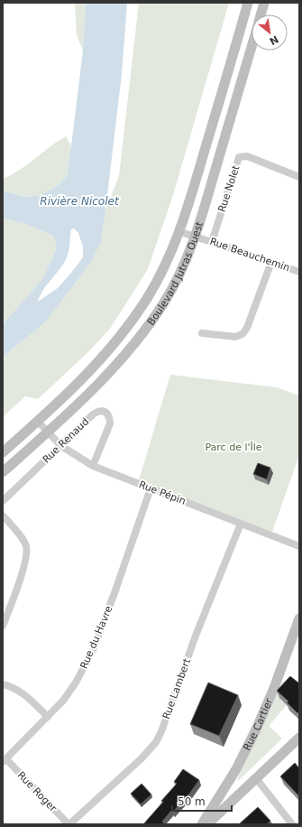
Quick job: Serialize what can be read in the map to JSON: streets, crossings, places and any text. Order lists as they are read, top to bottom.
{
  "streets": {
    "main road": ["Boulevard Jutras Ouest", "Rue Cartier"],
    "street": [
      "Rue Nolet",
      "Rue Beauchemin",
      "Rue Renaud",
      "Rue Pépin",
      "Rue du Havre",
      "Rue Lambert",
      "Rue Roger"
    ]
  },
  "crossings": [
    ["Rue Nolet", "Rue Beauchemin"],
    ["Rue Beauchemin", "Boulevard Jutras Ouest"],
    ["Boulevard Jutras Ouest", "Rue Pépin"],
    ["Rue Renaud", "Rue Pépin"],
    ["Rue Pépin", "Rue du Havre"],
    ["Rue Pépin", "Rue Lambert"],
    ["Rue du Havre", "Rue Roger"],
    ["Rue Lambert", "Rue Roger"]
  ],
  "water": ["Rivière Nicolet"],
  "parks": ["Parc de l'Île"],
  "scale_bar": "50 m",
  "north": "bottom right"
}
